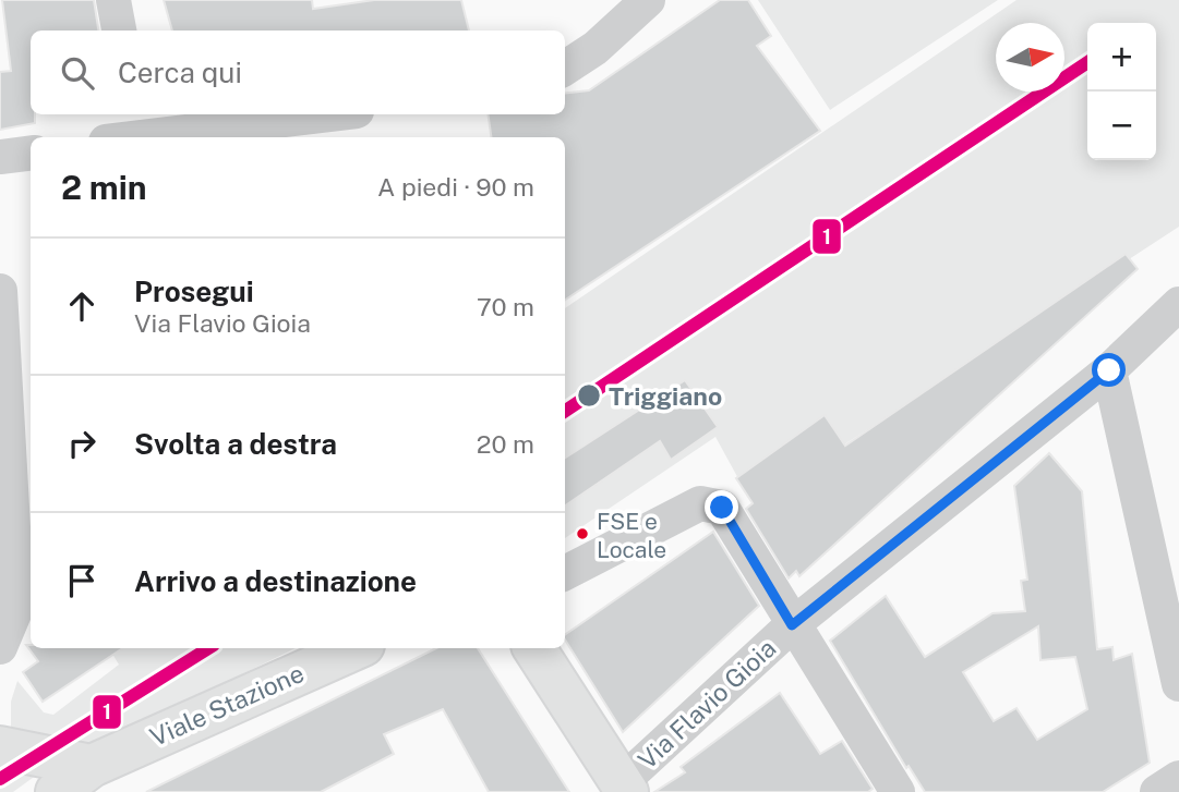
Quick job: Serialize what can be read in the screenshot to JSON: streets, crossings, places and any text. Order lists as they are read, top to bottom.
{
  "streets": {
    "street": ["Via Flavio Gioia", "Viale Stazione"]
  },
  "places": ["Triggiano", "FSE e Locale"],
  "lines": ["transit line 1"],
  "north": "right",
  "page": {
    "map_buttons": ["+", "−"],
    "search": "Cerca qui",
    "heading": ["2 min", "A piedi · 90 m"],
    "list": [
      ["Prosegui", "Via Flavio Gioia", "70 m"],
      ["Svolta a destra", "20 m"],
      "Arrivo a destinazione"
    ]
  }
}
